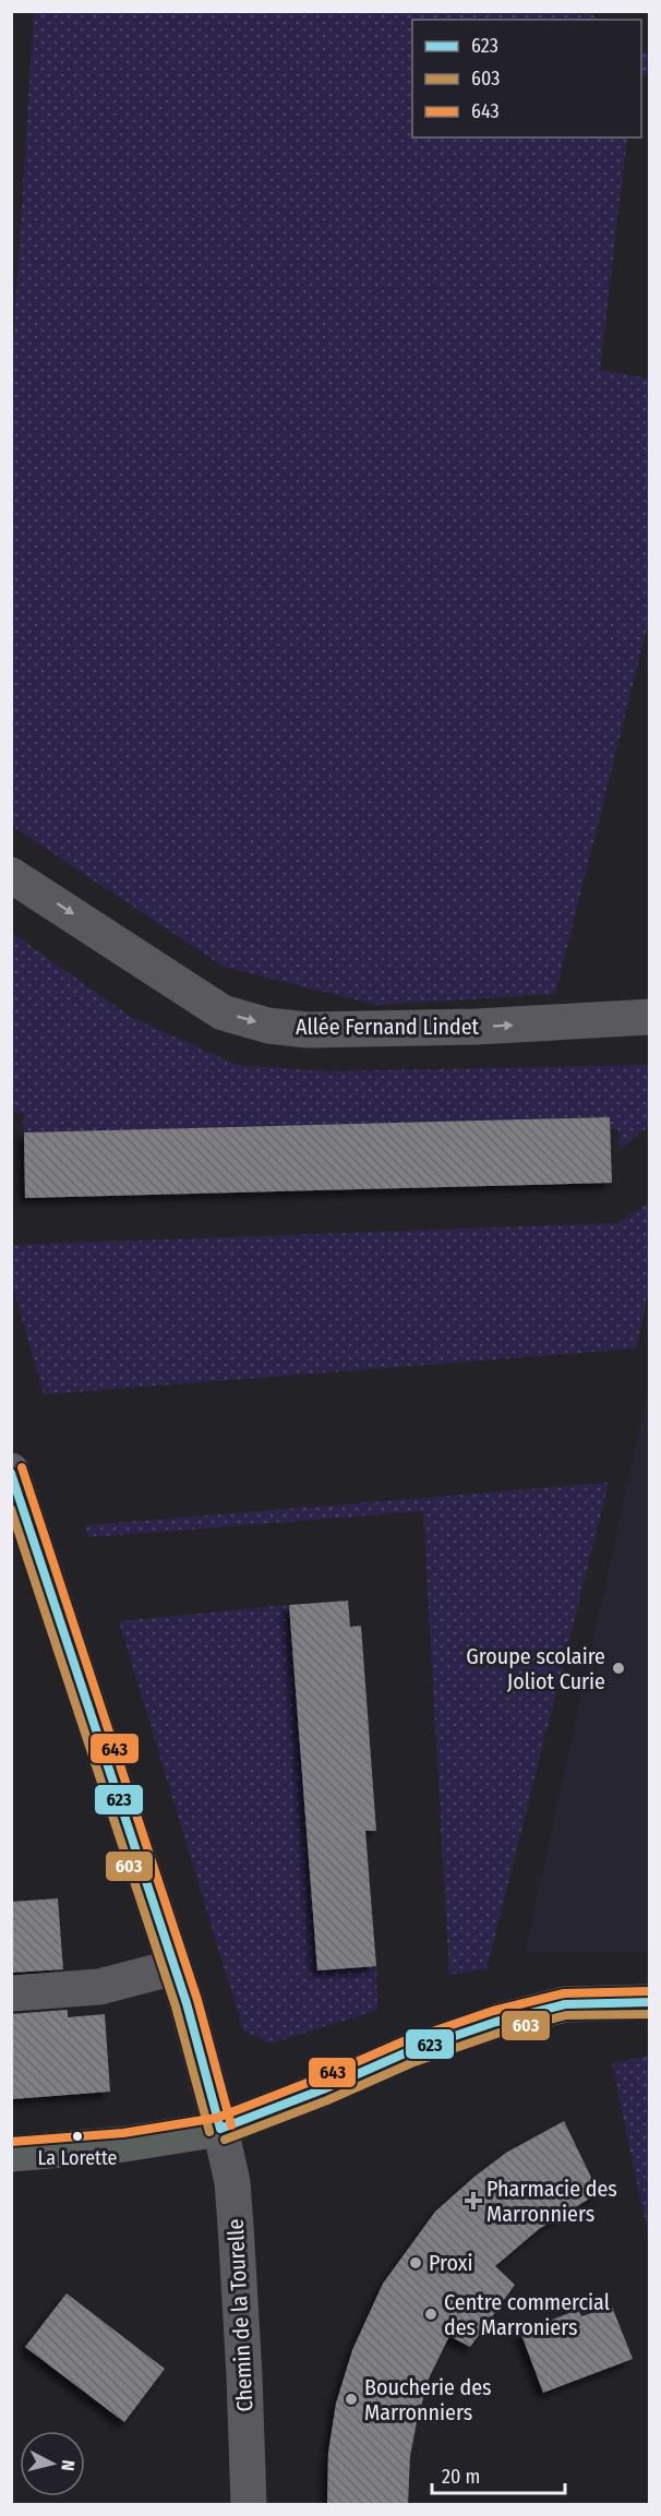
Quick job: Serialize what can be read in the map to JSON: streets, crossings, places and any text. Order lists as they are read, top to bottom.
{
  "streets": {
    "street": ["Allée Fernand Lindet", "Chemin de la Tourelle"]
  },
  "one_way": ["Allée Fernand Lindet"],
  "places": {
    "other": [
      "Groupe scolaire Joliot Curie",
      "La Lorette",
      "Proxi",
      "Centre commercial des Marroniers",
      "Boucherie des Marronniers"
    ],
    "health": ["Pharmacie des Marronniers"]
  },
  "lines": ["transit line 643", "transit line 623", "transit line 603"],
  "legend": ["623", "603", "643"],
  "scale_bar": "20 m",
  "north": "right"
}
